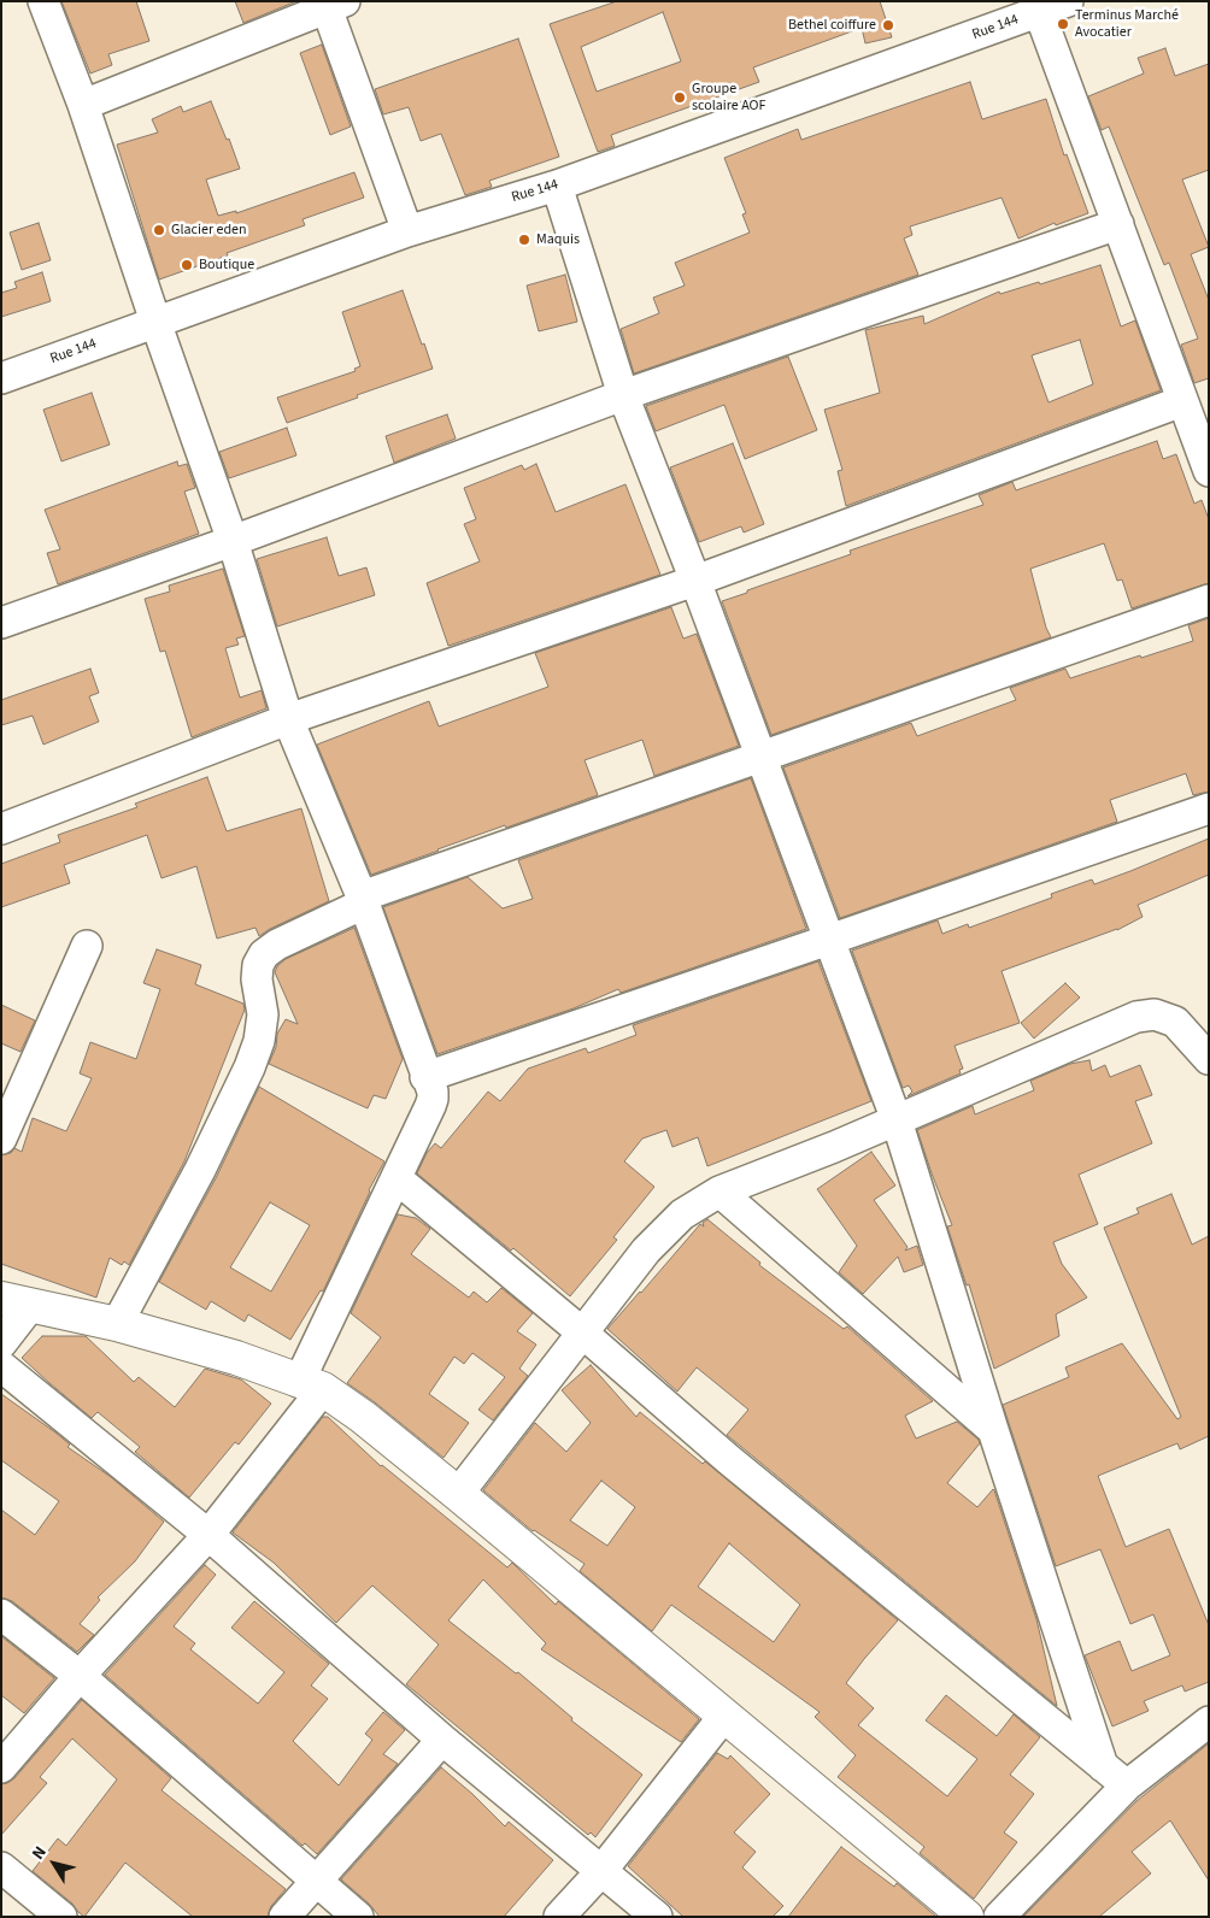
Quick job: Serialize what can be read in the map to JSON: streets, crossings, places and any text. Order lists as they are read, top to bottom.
{
  "streets": {
    "street": ["Rue 144"]
  },
  "places": [
    "Terminus Marché Avocatier",
    "Bethel coiffure",
    "Groupe scolaire AOF",
    "Glacier eden",
    "Maquis",
    "Boutique"
  ],
  "north": "top left"
}
